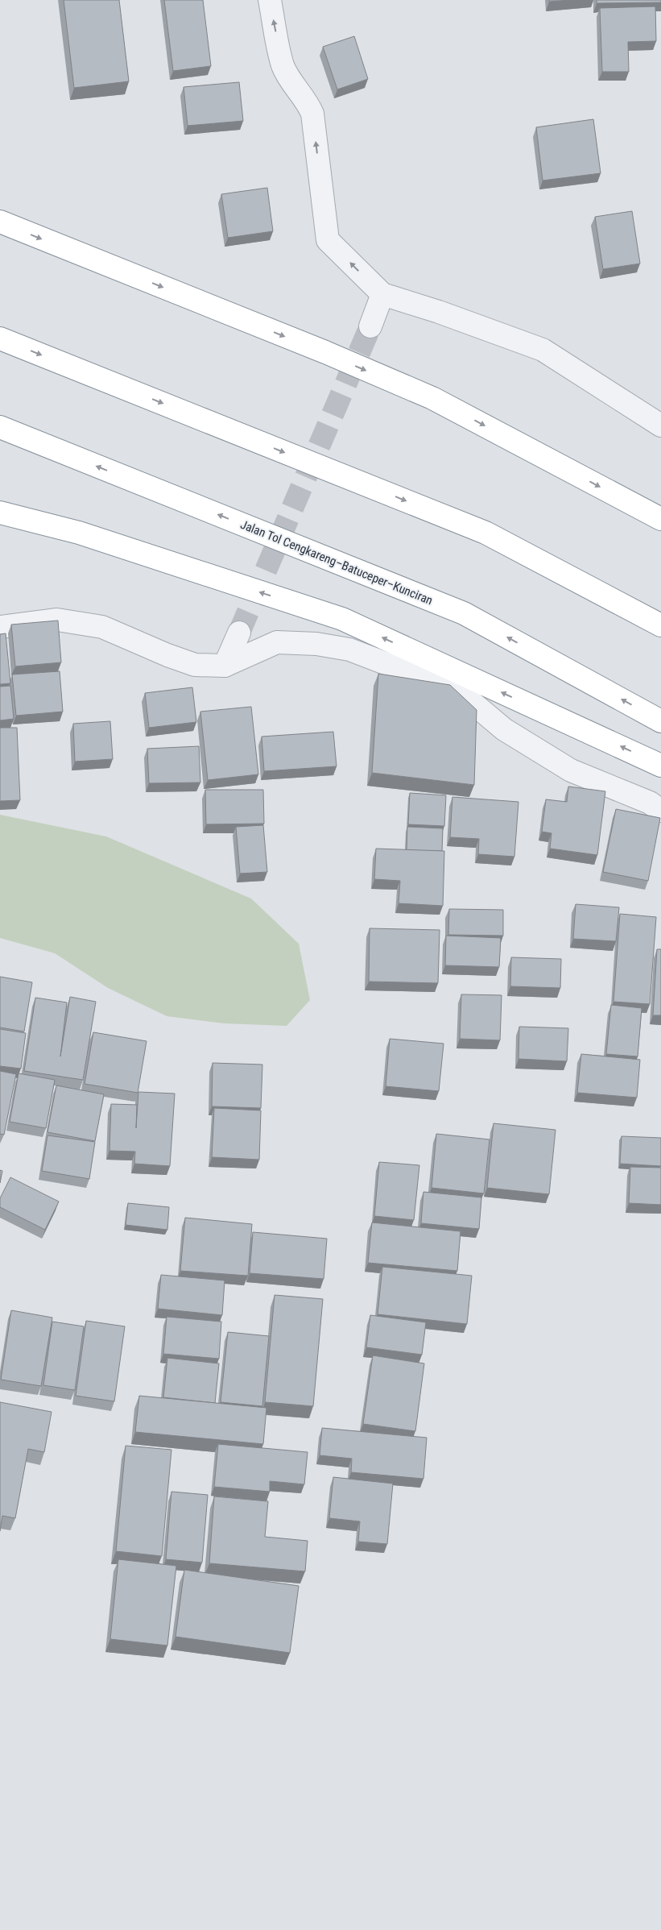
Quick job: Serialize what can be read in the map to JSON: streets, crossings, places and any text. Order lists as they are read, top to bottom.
{
  "streets": {
    "highway": ["Jalan Tol Cengkareng–Batuceper–Kunciran"]
  }
}
